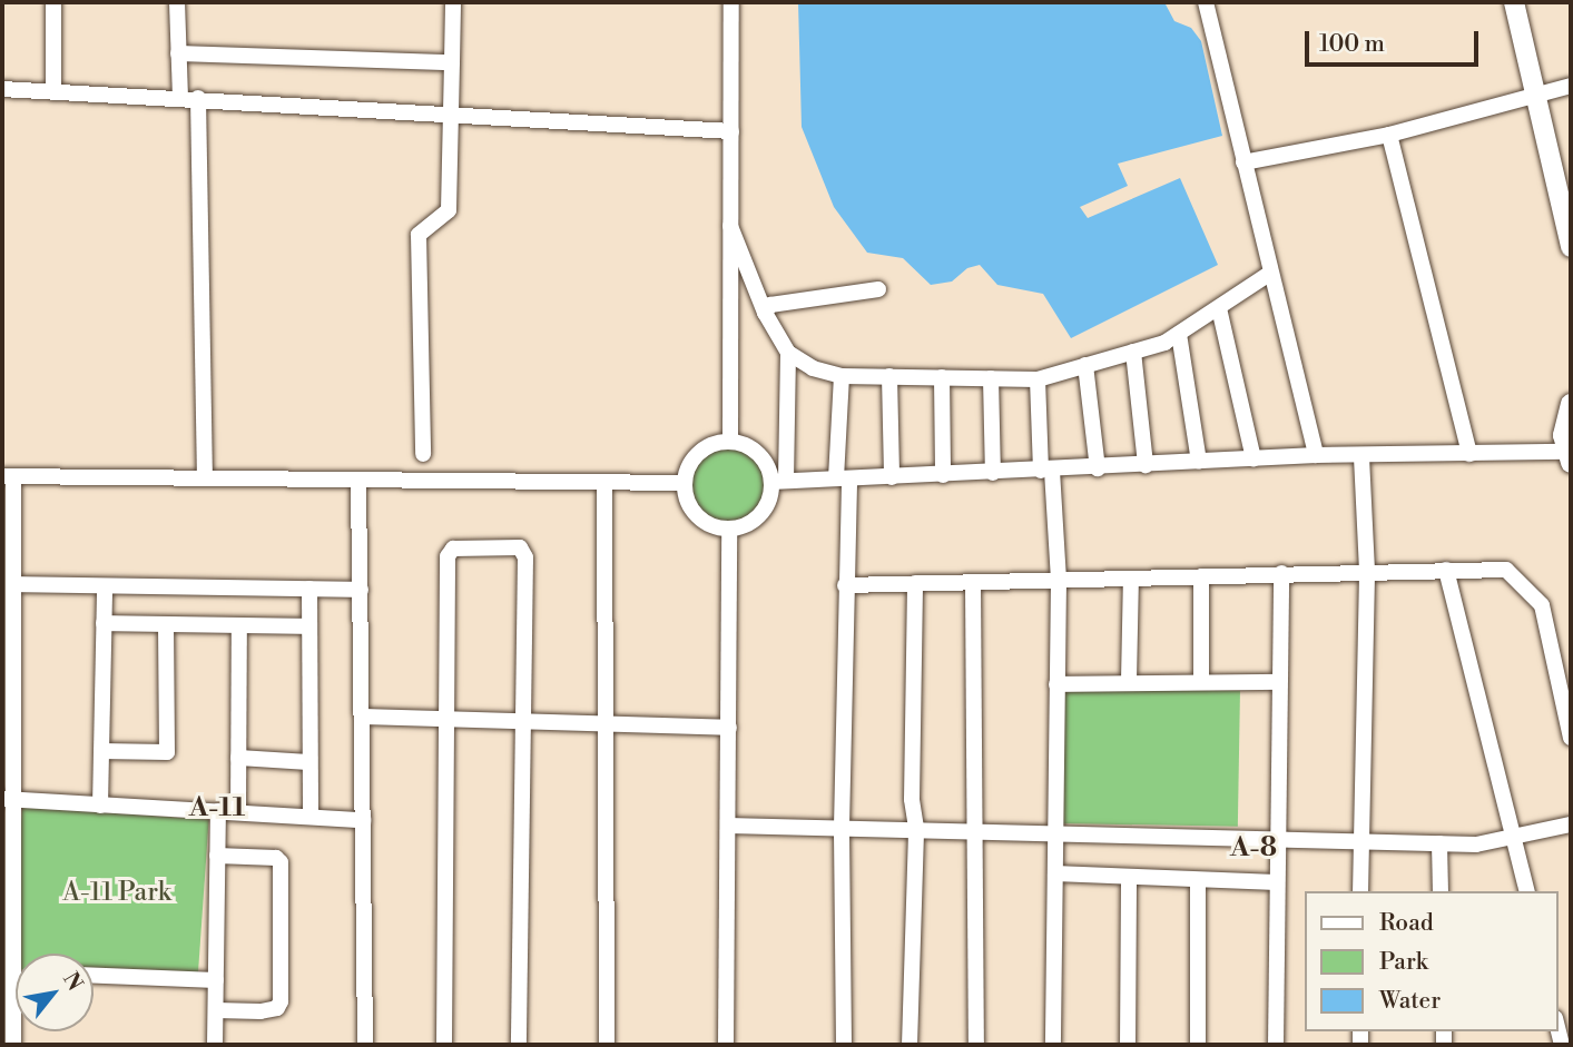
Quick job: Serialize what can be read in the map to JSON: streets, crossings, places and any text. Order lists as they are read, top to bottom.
{
  "districts": ["A-11", "A-8"],
  "parks": ["A-11 Park"],
  "legend": ["Road", "Park", "Water"],
  "scale_bar": "100 m",
  "north": "top right"
}
